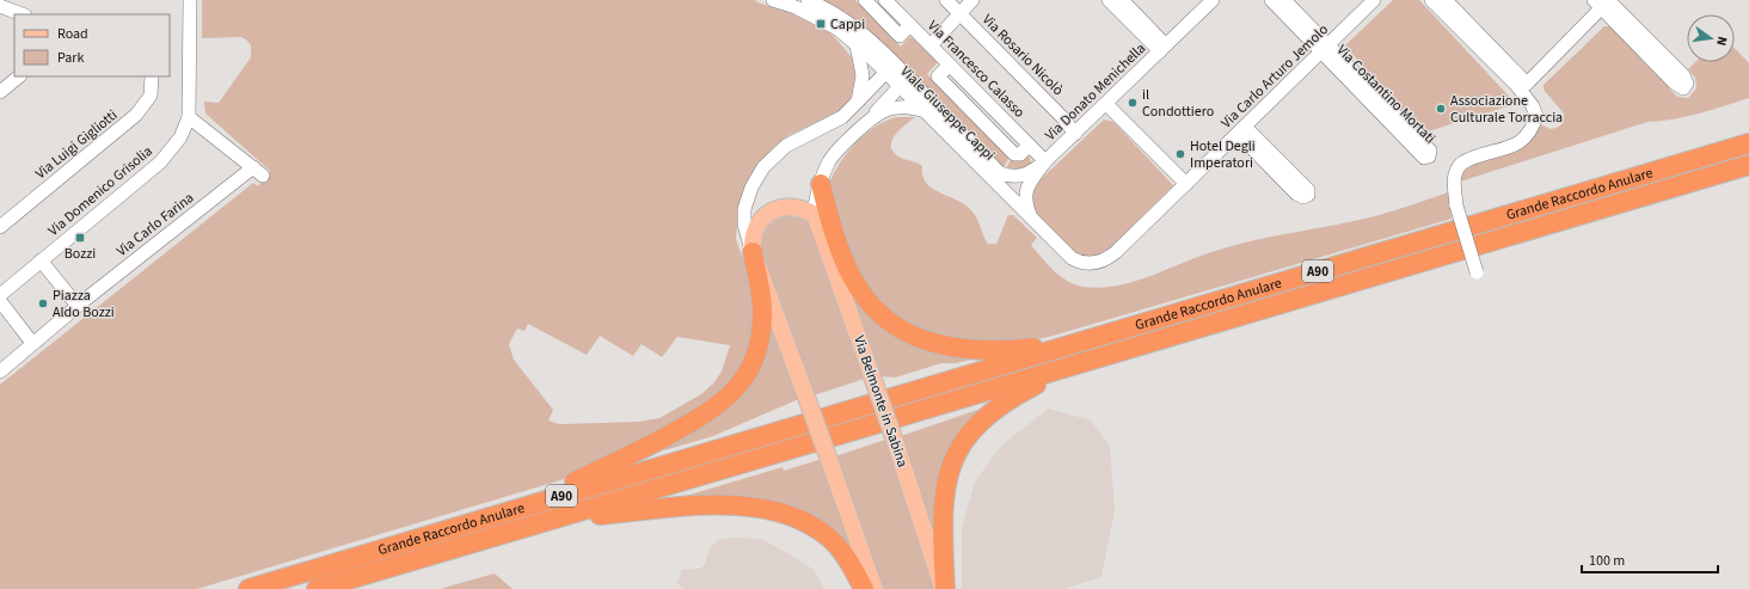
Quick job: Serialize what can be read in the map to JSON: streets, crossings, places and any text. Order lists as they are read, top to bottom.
{
  "streets": {
    "highway": ["Grande Raccordo Anulare", "A90"],
    "main road": ["Via Belmonte in Sabina"],
    "street": [
      "Via Rosario Nicolò",
      "Via Francesco Calasso",
      "Via Carlo Arturo Jemolo",
      "Via Donato Menichella",
      "Via Costantino Mortati",
      "Viale Giuseppe Cappi",
      "Via Luigi Gigliotti",
      "Via Domenico Grisolia",
      "Via Carlo Farina"
    ]
  },
  "crossings": [
    ["Via Rosario Nicolò", "Via Donato Menichella"],
    ["Via Francesco Calasso", "Via Donato Menichella"],
    ["Via Francesco Calasso", "Viale Giuseppe Cappi"],
    ["Via Carlo Arturo Jemolo", "Via Costantino Mortati"],
    ["Via Carlo Arturo Jemolo", "Viale Giuseppe Cappi"],
    ["Via Donato Menichella", "Viale Giuseppe Cappi"],
    ["Viale Giuseppe Cappi", "Via Belmonte in Sabina"],
    ["Via Domenico Grisolia", "Via Carlo Farina"]
  ],
  "places": {
    "transit": ["Cappi", "Bozzi"],
    "other": [
      "il Condottiero",
      "Associazione Culturale Torraccia",
      "Hotel Degli Imperatori",
      "Piazza Aldo Bozzi"
    ]
  },
  "legend": ["Road", "Park"],
  "scale_bar": "100 m",
  "north": "right"
}
